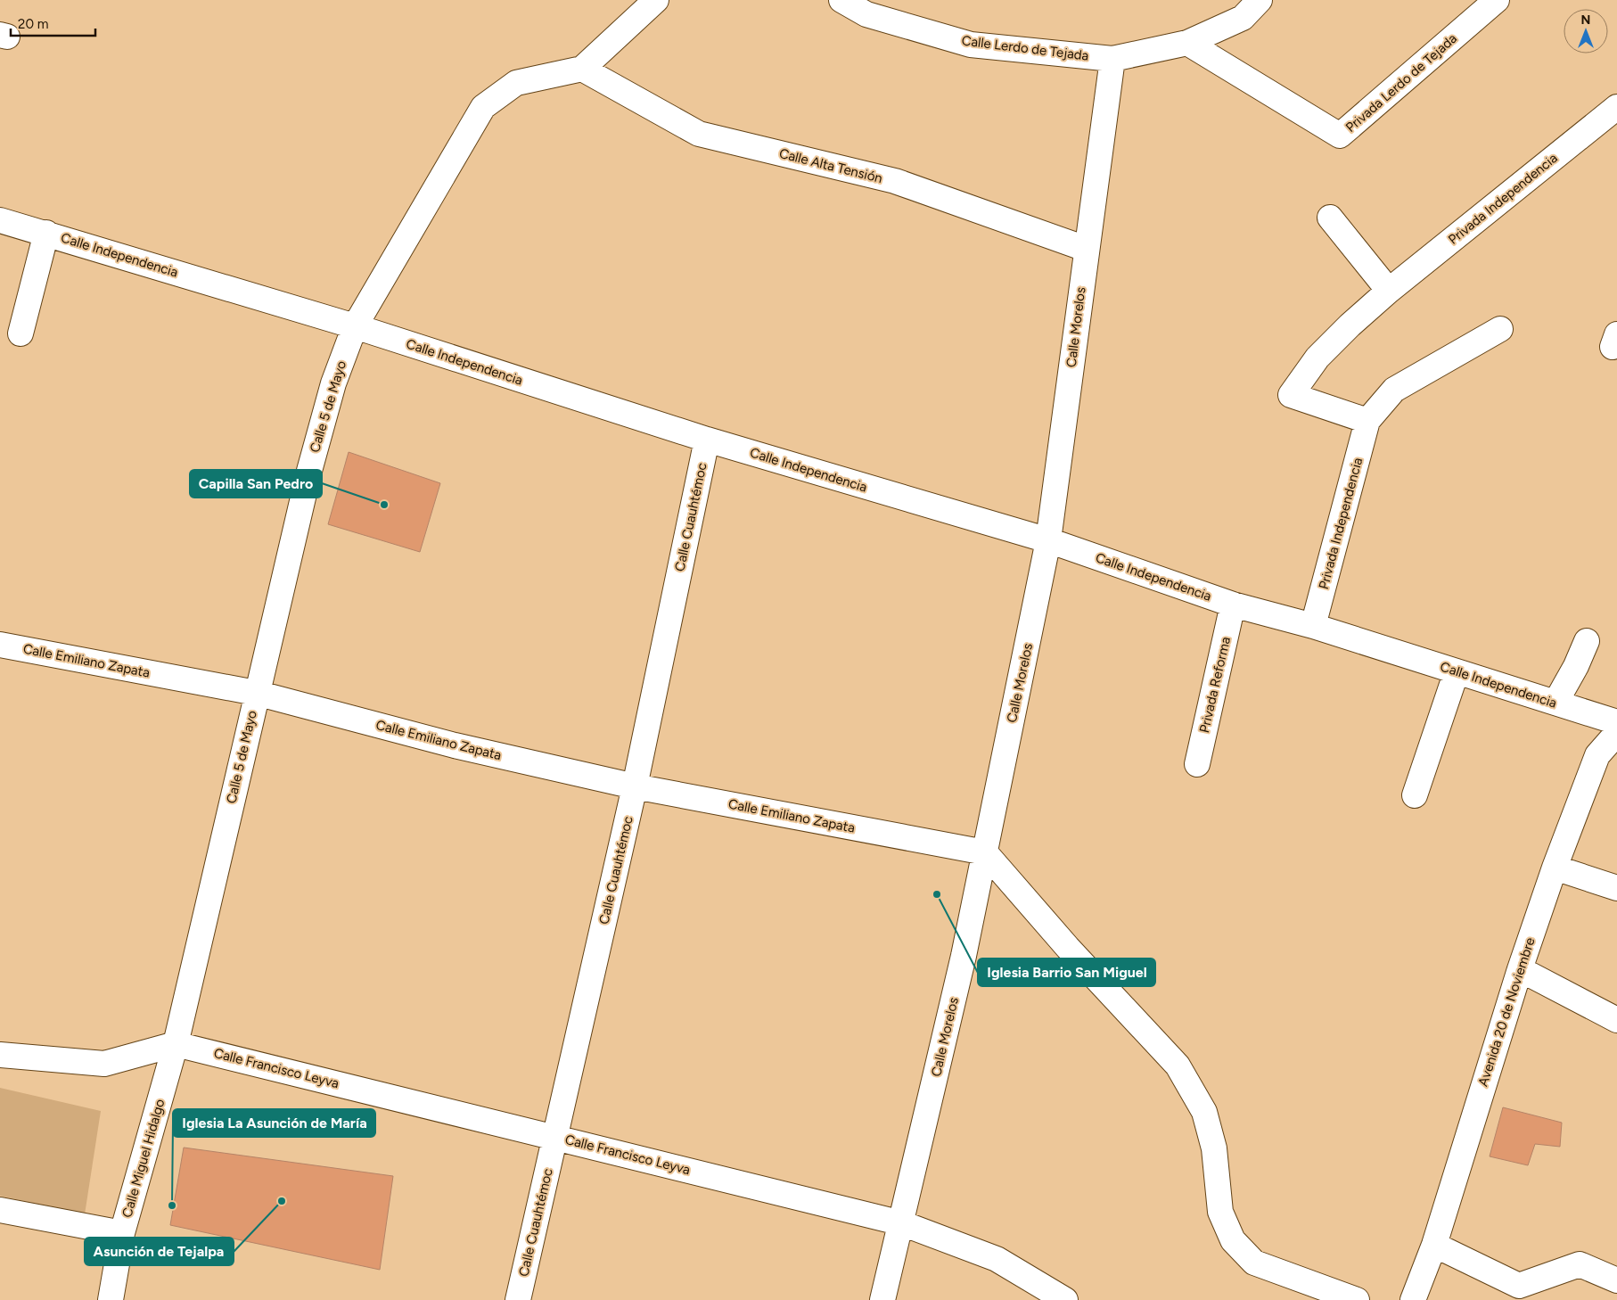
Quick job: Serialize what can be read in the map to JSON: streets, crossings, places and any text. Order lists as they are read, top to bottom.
{
  "streets": {
    "street": [
      "Calle Lerdo de Tejada",
      "Privada Lerdo de Tejada",
      "Calle Alta Tensión",
      "Privada Independencia",
      "Calle Independencia",
      "Calle Morelos",
      "Calle 5 de Mayo",
      "Calle Cuauhtémoc",
      "Calle Emiliano Zapata",
      "Privada Reforma",
      "Avenida 20 de Noviembre",
      "Calle Francisco Leyva",
      "Calle Miguel Hidalgo"
    ]
  },
  "crossings": [
    ["Calle Lerdo de Tejada", "Privada Lerdo de Tejada"],
    ["Calle Lerdo de Tejada", "Calle Morelos"],
    ["Calle Alta Tensión", "Calle Morelos"],
    ["Calle Alta Tensión", "Calle 5 de Mayo"],
    ["Privada Independencia", "Calle Independencia"],
    ["Calle Independencia", "Calle Morelos"],
    ["Calle Independencia", "Calle 5 de Mayo"],
    ["Calle Independencia", "Calle Cuauhtémoc"],
    ["Calle Independencia", "Privada Reforma"],
    ["Calle Morelos", "Calle Emiliano Zapata"],
    ["Calle Morelos", "Calle Francisco Leyva"],
    ["Calle 5 de Mayo", "Calle Emiliano Zapata"],
    ["Calle 5 de Mayo", "Calle Francisco Leyva"],
    ["Calle 5 de Mayo", "Calle Miguel Hidalgo"],
    ["Calle Cuauhtémoc", "Calle Emiliano Zapata"],
    ["Calle Cuauhtémoc", "Calle Francisco Leyva"],
    ["Calle Francisco Leyva", "Calle Miguel Hidalgo"]
  ],
  "places": [
    "Capilla San Pedro",
    "Iglesia Barrio San Miguel",
    "Asunción de Tejalpa",
    "Iglesia La Asunción de María"
  ],
  "scale_bar": "20 m",
  "north": "top"
}
